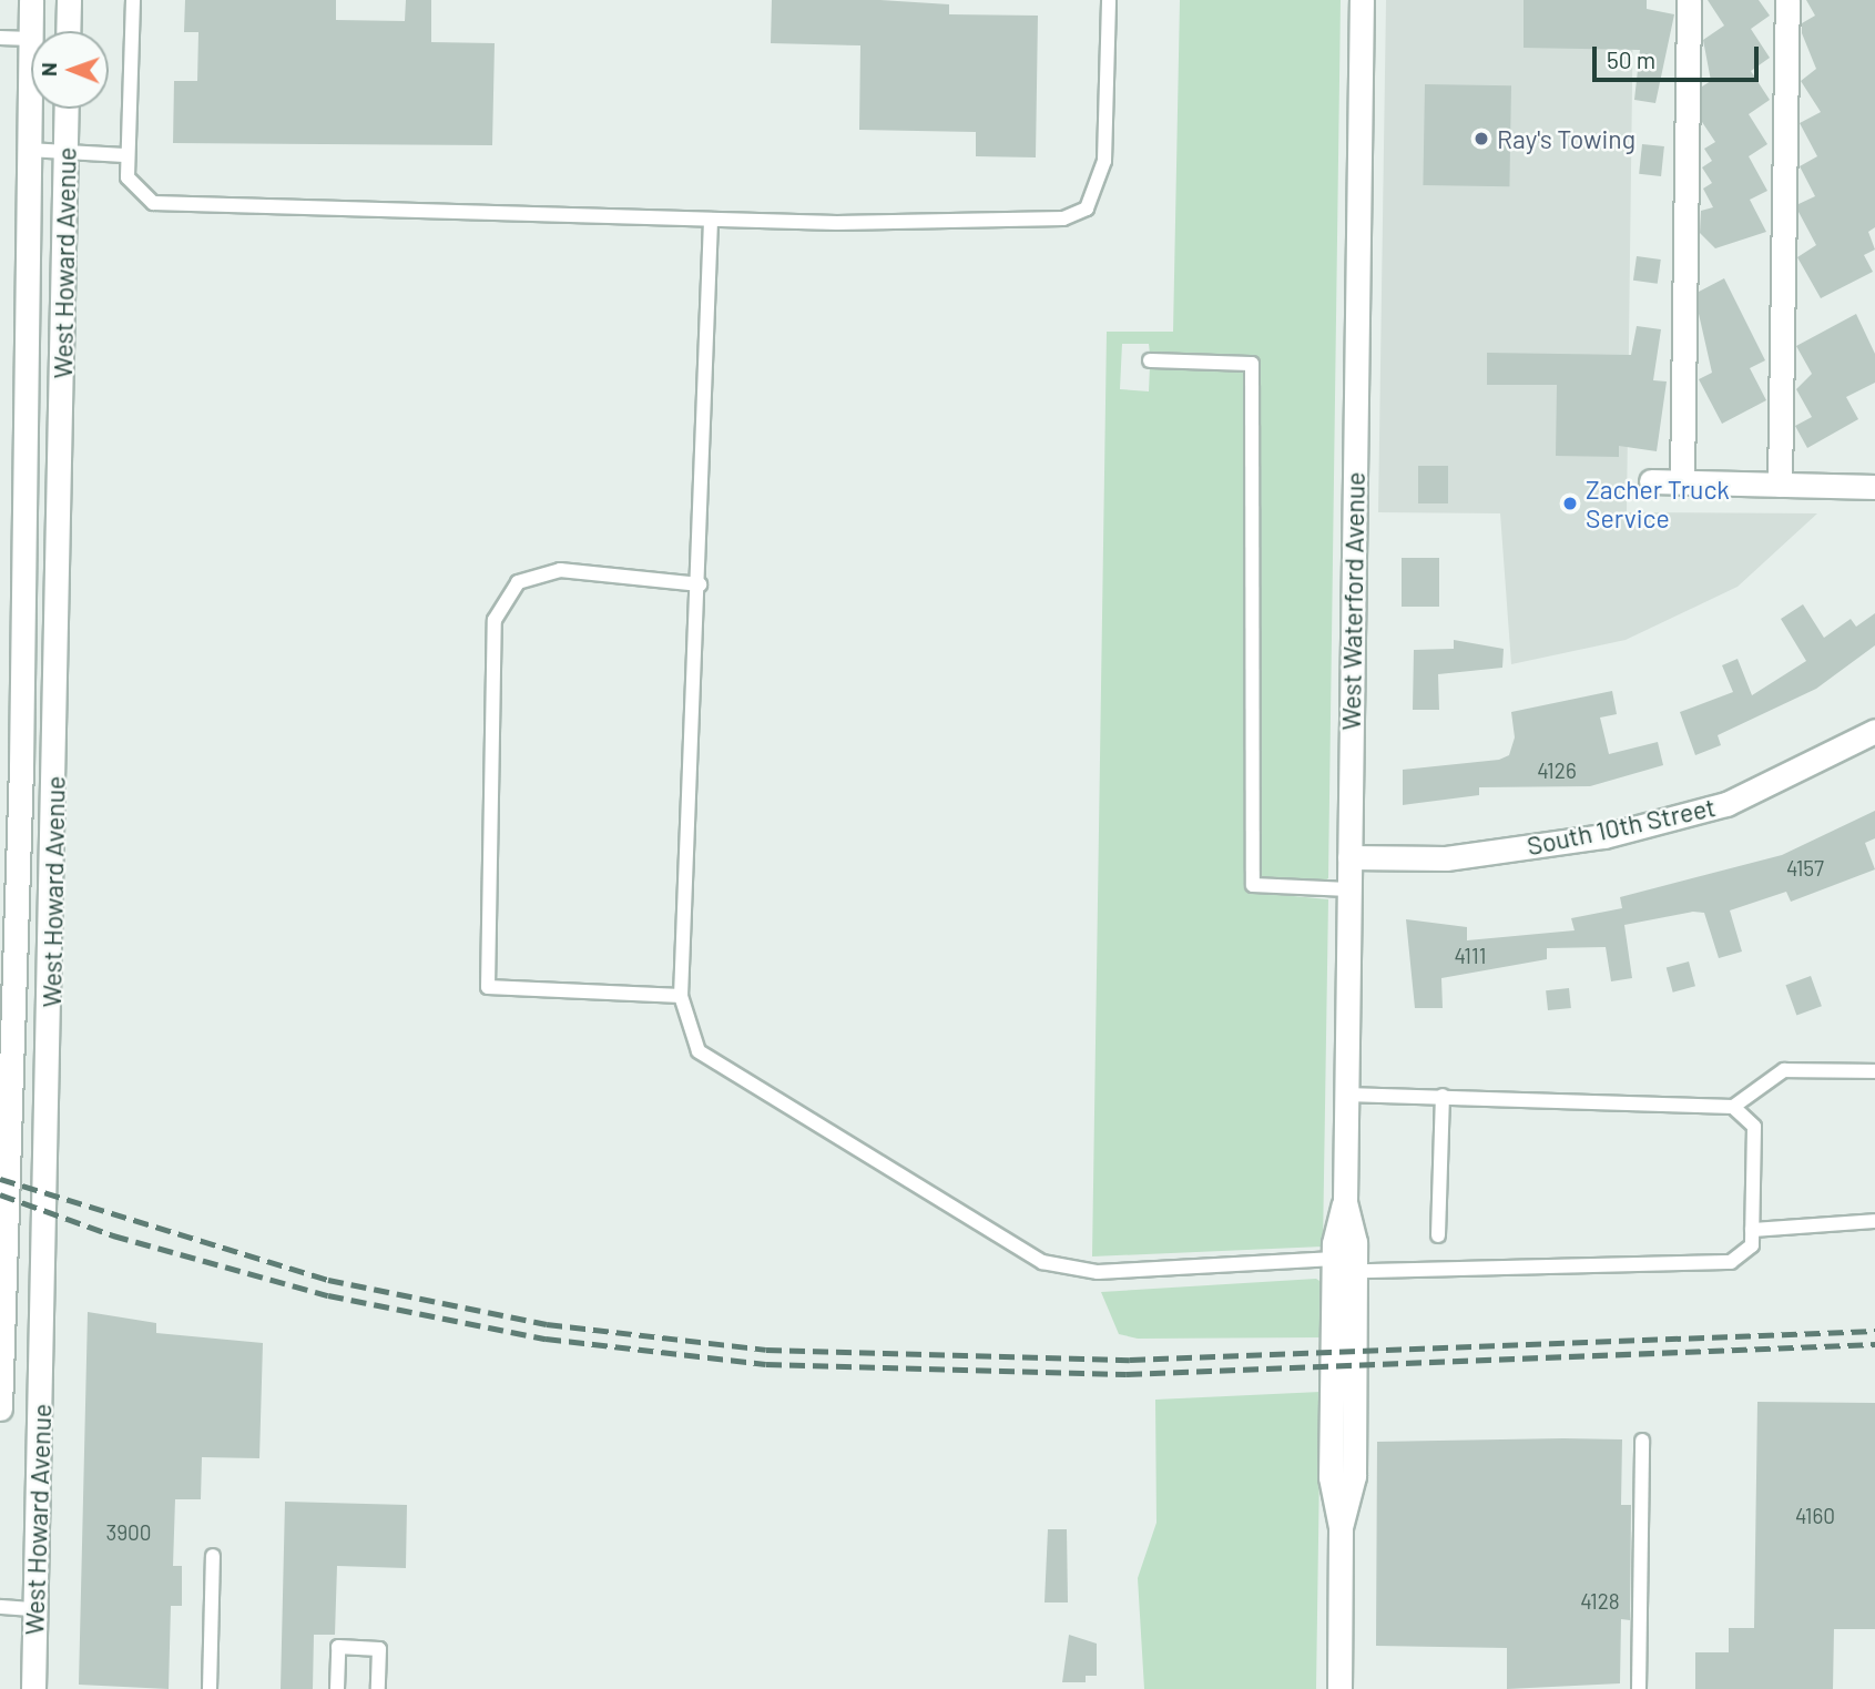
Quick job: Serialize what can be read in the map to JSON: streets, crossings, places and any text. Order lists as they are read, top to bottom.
{
  "streets": {
    "street": ["West Howard Avenue", "West Waterford Avenue", "South 10th Street"]
  },
  "crossings": [
    ["West Waterford Avenue", "South 10th Street"]
  ],
  "places": ["Ray's Towing", "Zacher Truck Service"],
  "house_numbers": [
    "4126",
    "4157",
    "4111",
    "4160",
    "3900",
    "4128"
  ],
  "scale_bar": "50 m",
  "north": "left"
}
